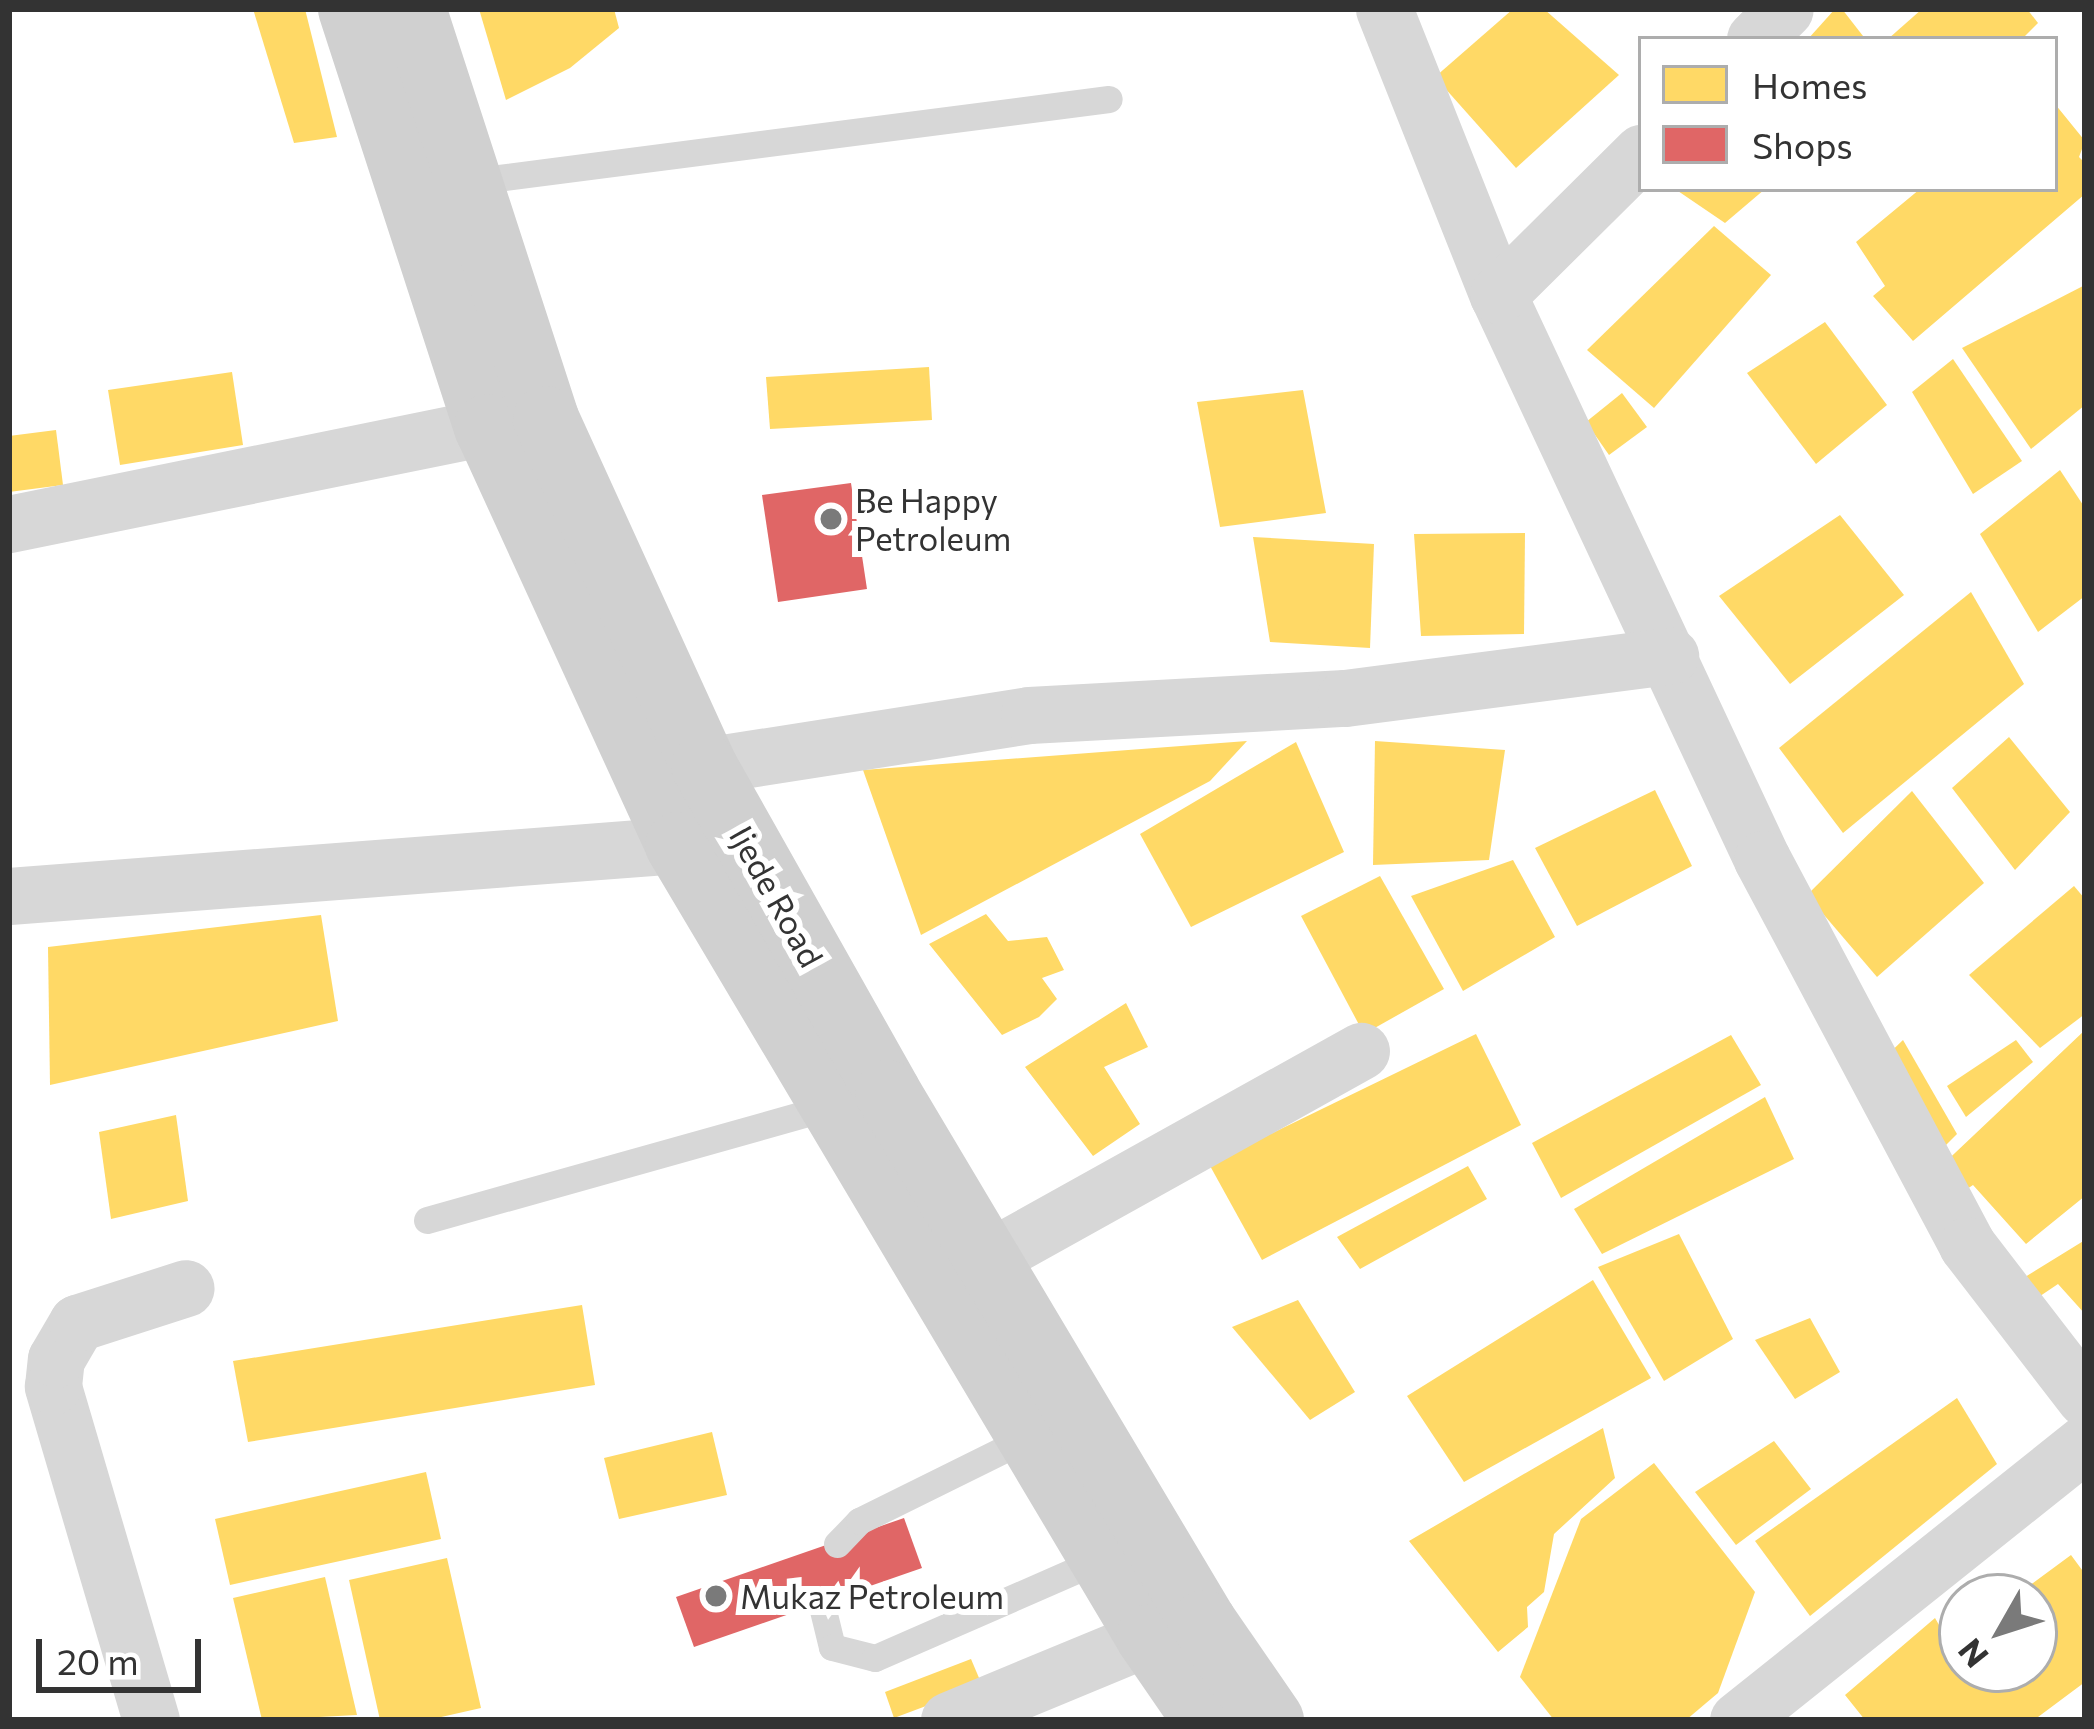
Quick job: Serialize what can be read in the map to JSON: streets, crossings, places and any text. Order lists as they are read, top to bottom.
{
  "streets": {
    "main road": ["Ijede Road"]
  },
  "places": ["Be Happy Petroleum", "Mukaz Petroleum"],
  "legend": ["Homes", "Shops"],
  "scale_bar": "20 m",
  "north": "bottom left"
}
